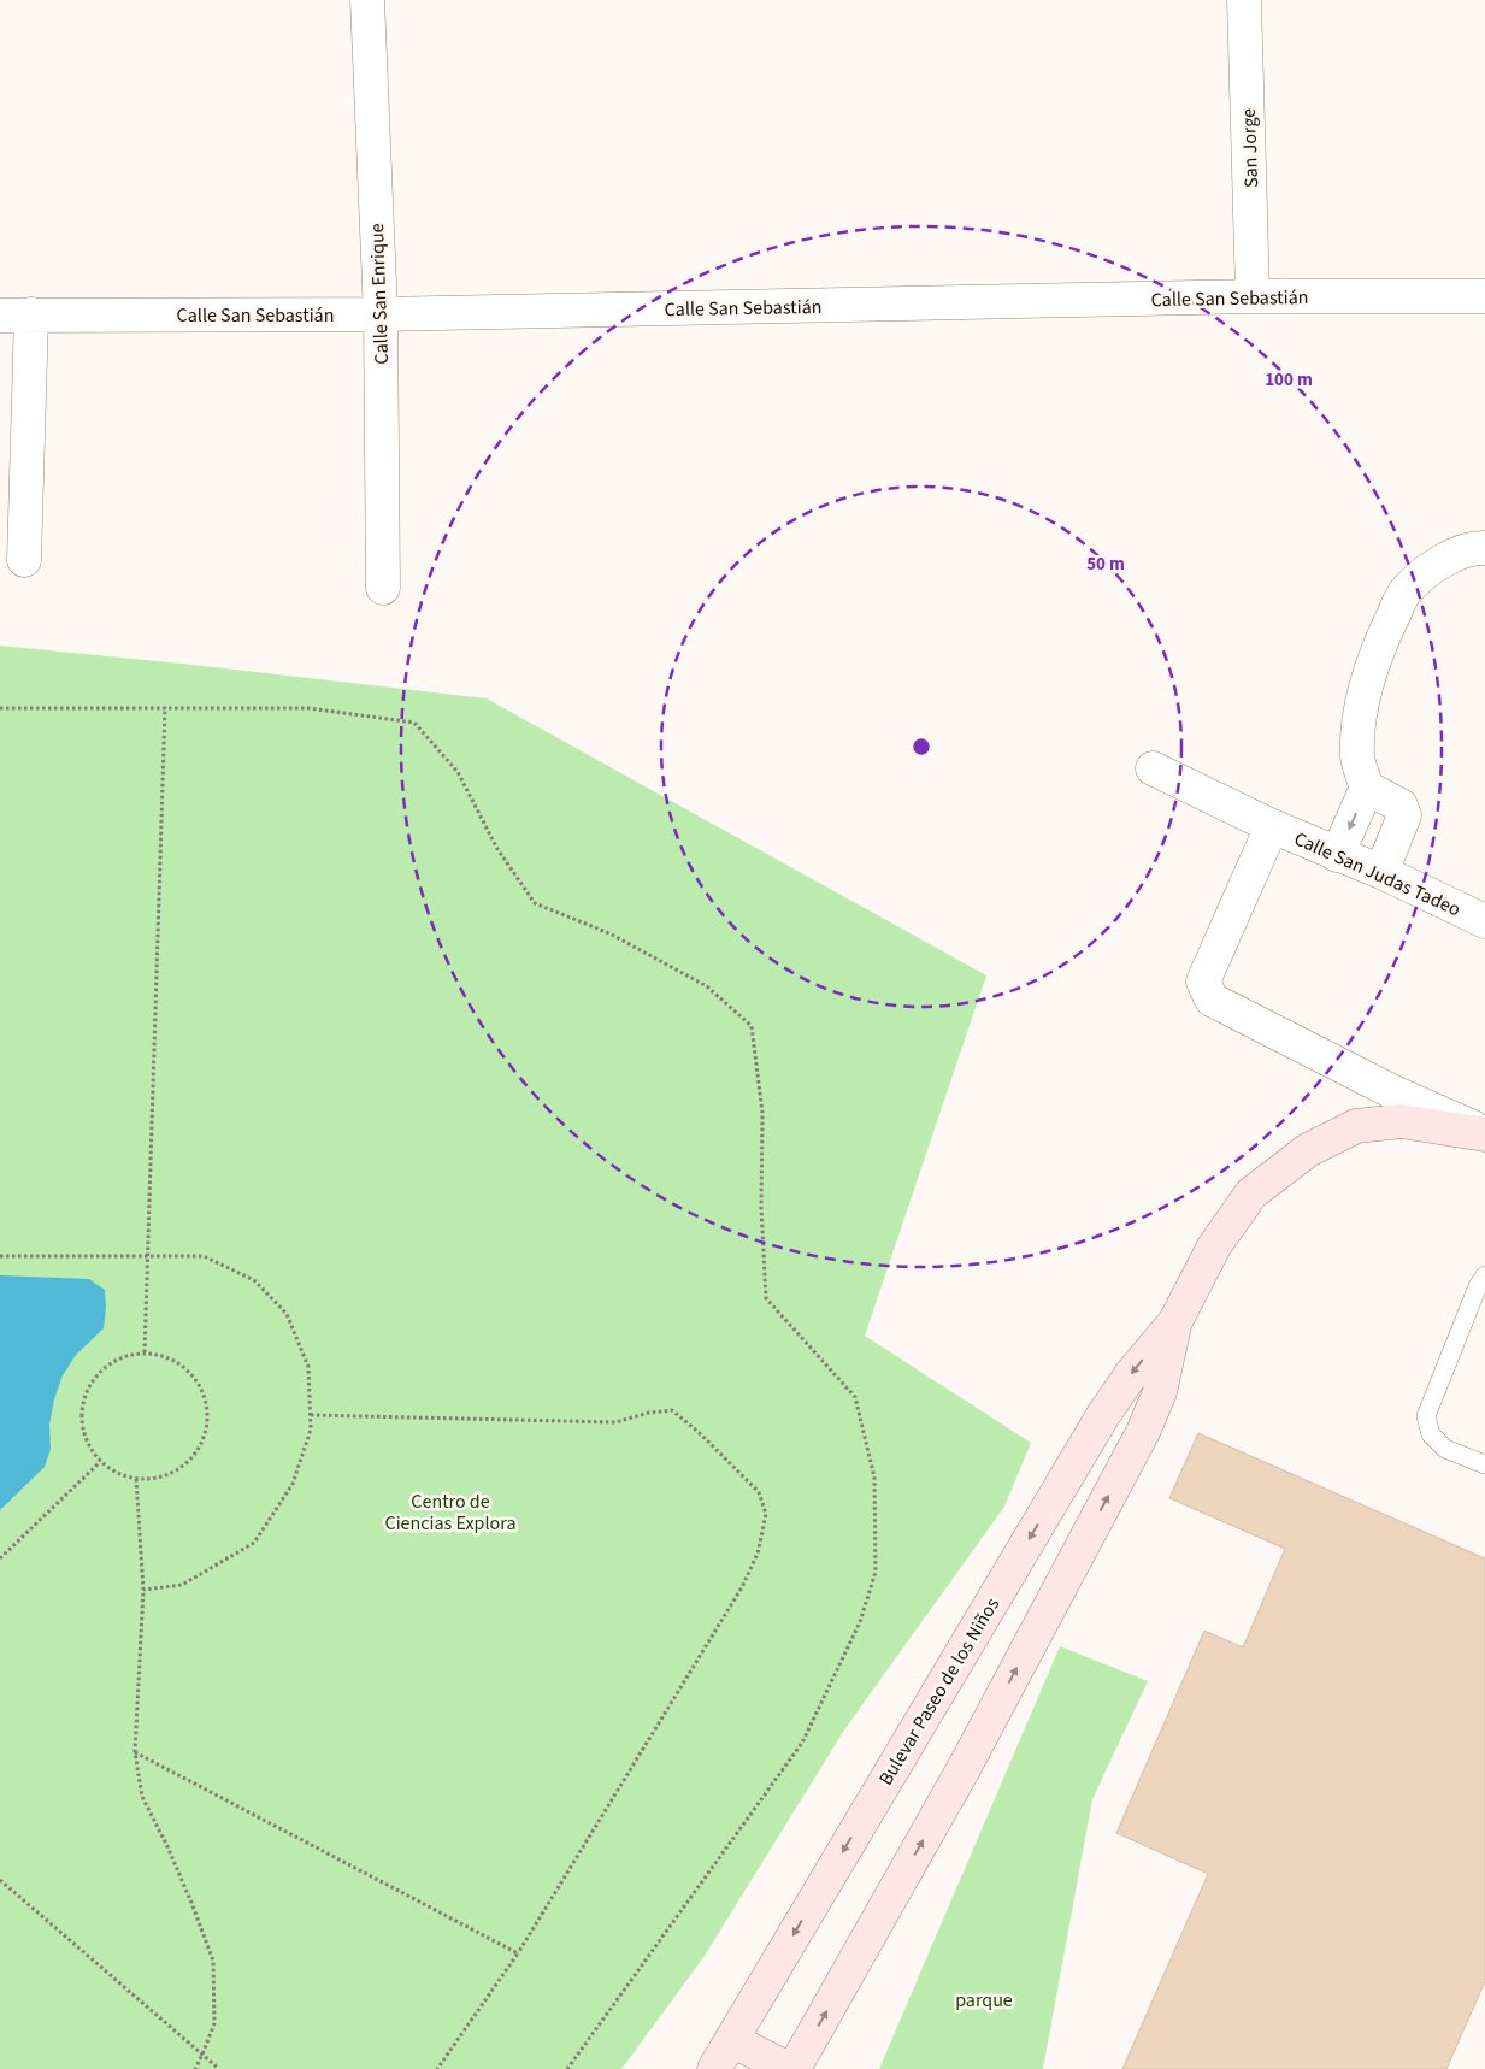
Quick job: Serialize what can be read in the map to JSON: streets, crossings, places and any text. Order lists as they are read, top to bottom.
{
  "streets": {
    "street": [
      "San Jorge",
      "Calle San Enrique",
      "Calle San Sebastián",
      "Calle San Judas Tadeo",
      "Bulevar Paseo de los Niños"
    ]
  },
  "crossings": [
    ["San Jorge", "Calle San Sebastián"],
    ["Calle San Enrique", "Calle San Sebastián"]
  ],
  "parks": ["Centro de Ciencias Explora", "parque"],
  "rings": ["100 m", "50 m"]
}
